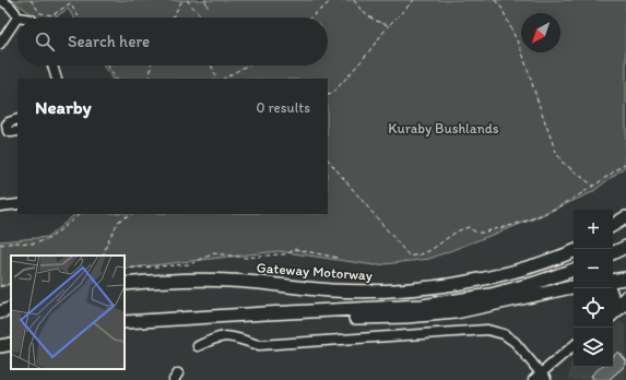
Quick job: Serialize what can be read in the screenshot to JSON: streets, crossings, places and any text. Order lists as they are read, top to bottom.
{
  "streets": {
    "highway": ["Gateway Motorway"]
  },
  "parks": ["Kuraby Bushlands"],
  "north": "bottom left",
  "page": {
    "search": "Search here",
    "heading": ["Nearby", "0 results"],
    "map_buttons": ["+", "−"]
  }
}
